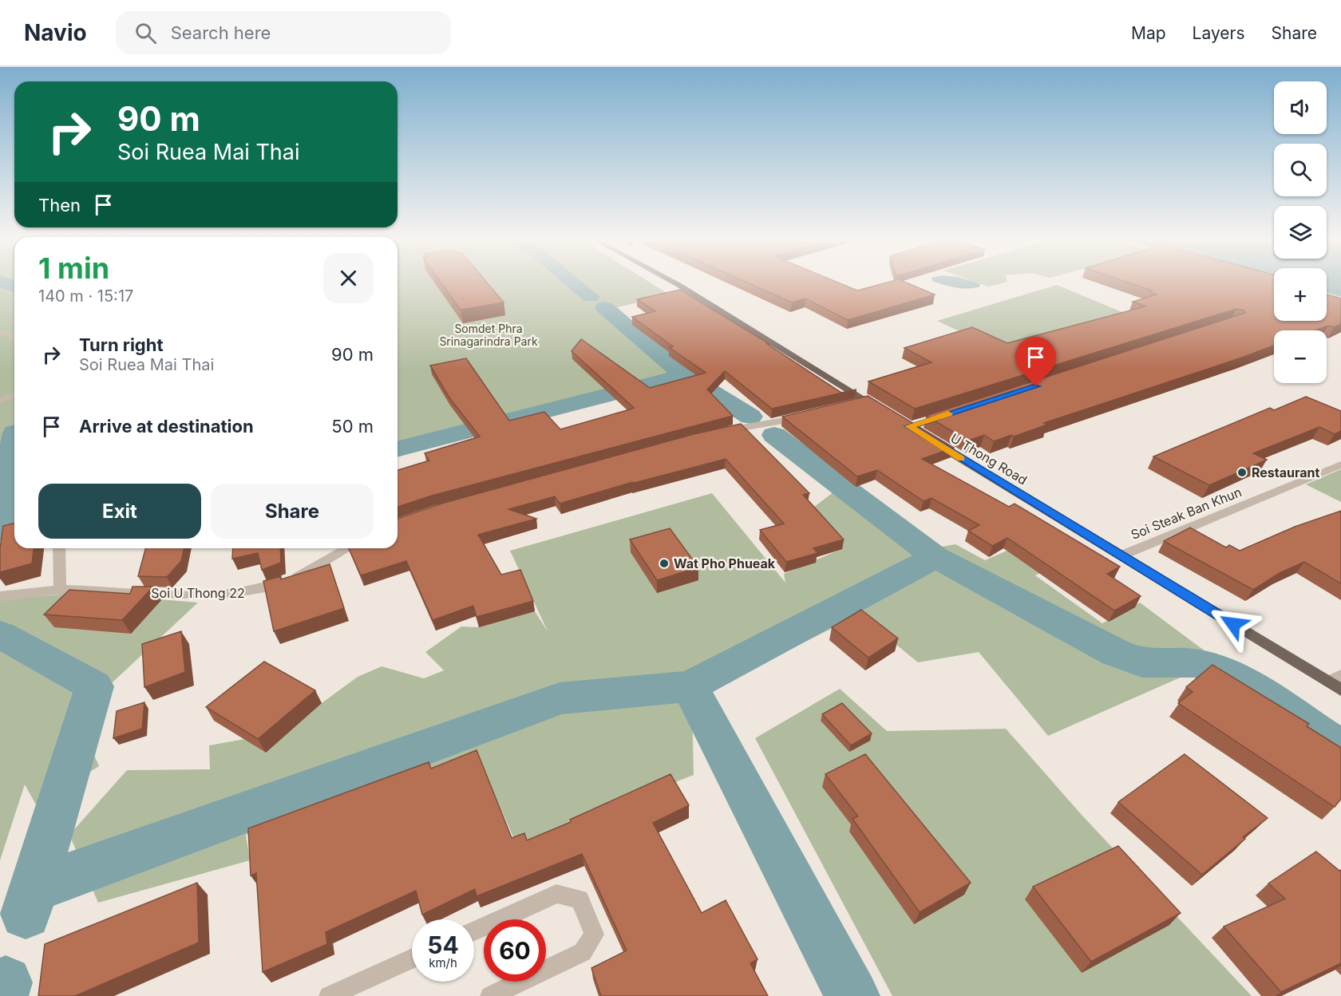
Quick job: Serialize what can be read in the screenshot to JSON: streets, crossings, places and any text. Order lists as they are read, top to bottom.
{
  "streets": {
    "main road": ["U Thong Road"],
    "street": ["Soi Steak Ban Khun", "Soi U Thong 22"]
  },
  "crossings": [
    ["U Thong Road", "Soi Steak Ban Khun"]
  ],
  "parks": ["Somdet Phra Srinagarindra Park"],
  "places": ["Restaurant", "Wat Pho Phueak"],
  "page": {
    "header": "Navio",
    "search": "Search here",
    "nav": ["Map", "Layers", "Share"],
    "map_buttons": ["+", "−"],
    "turn": ["90 m", "Soi Ruea Mai Thai"],
    "then": "Then",
    "heading": ["1 min", "140 m · 15:17"],
    "list": [
      {
        "name": "Turn right",
        "note": "Soi Ruea Mai Thai",
        "value": "90 m"
      },
      {
        "name": "Arrive at destination",
        "value": "50 m"
      }
    ],
    "buttons": ["Exit", "Share"],
    "speed": "54 km/h",
    "limit": "60"
  }
}
